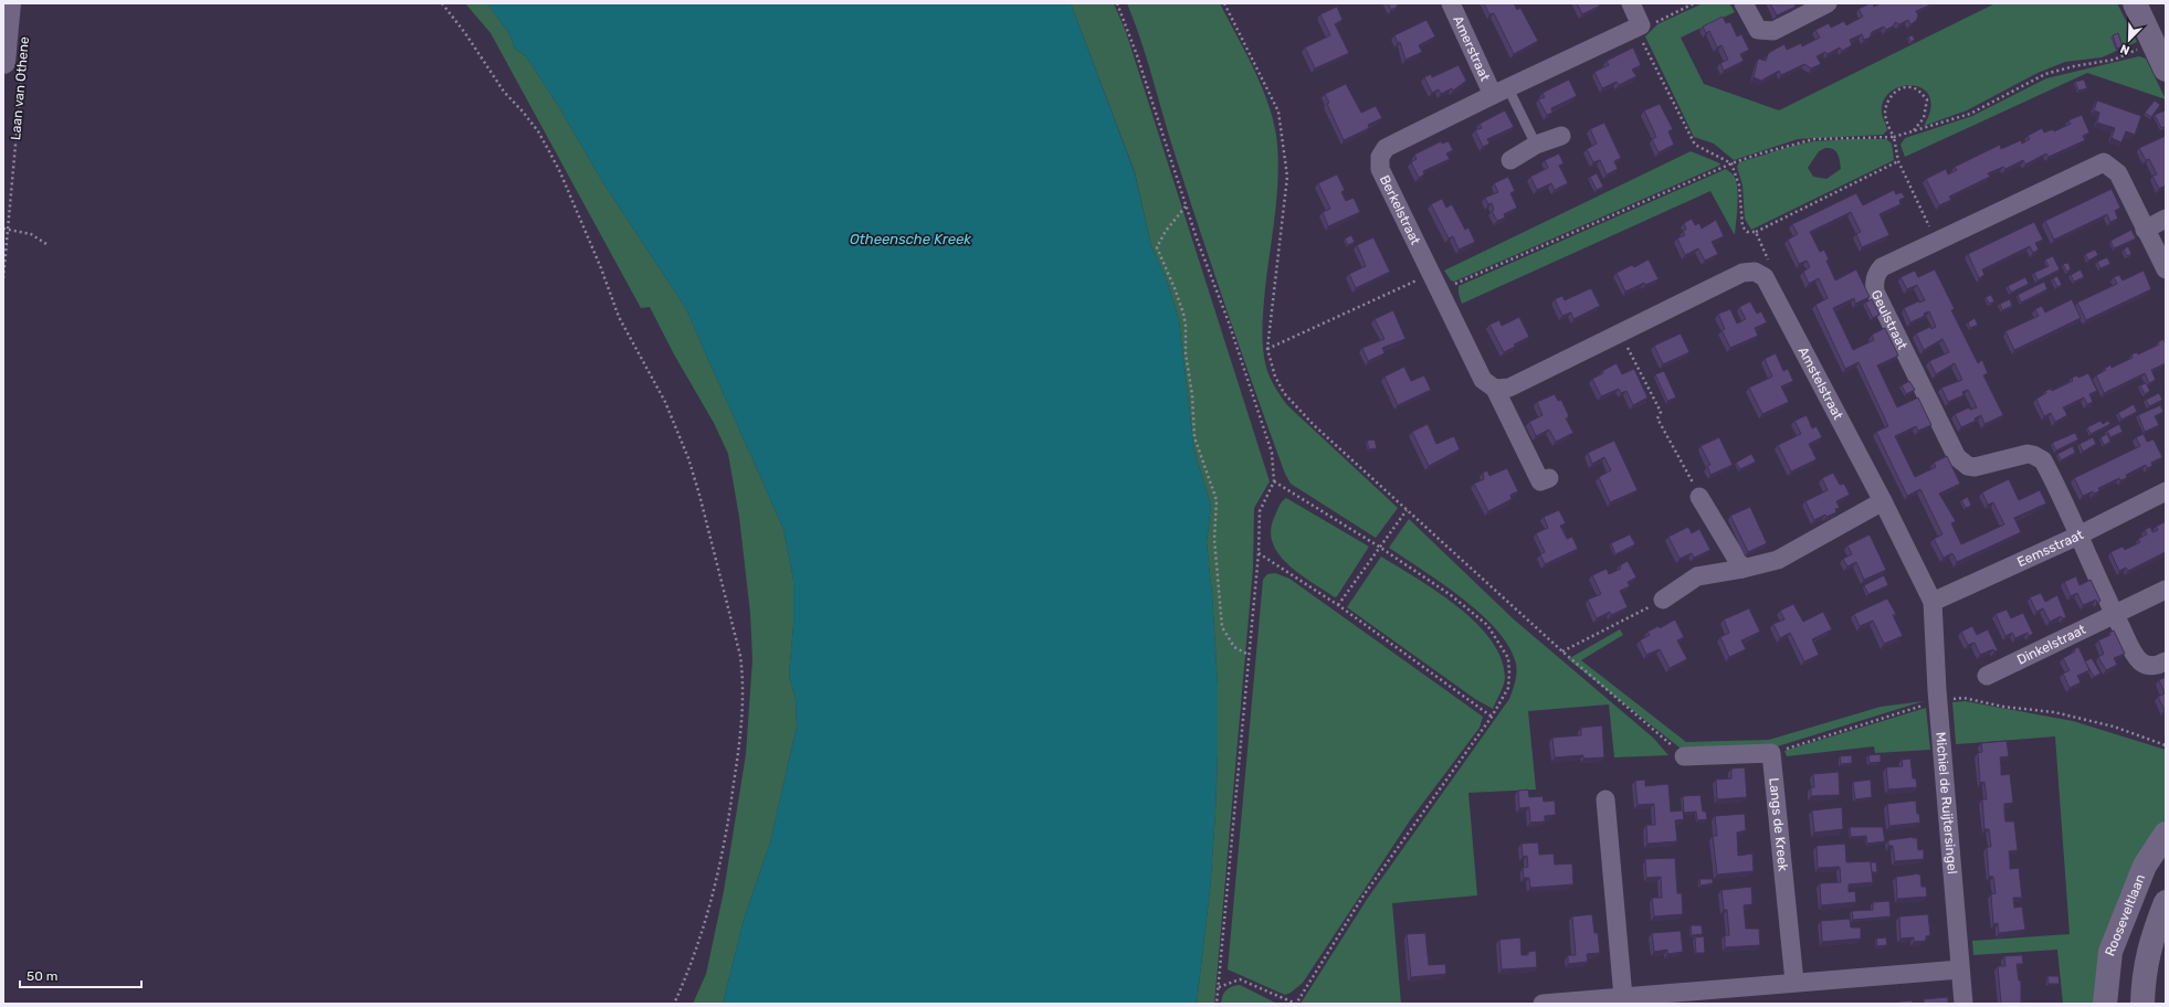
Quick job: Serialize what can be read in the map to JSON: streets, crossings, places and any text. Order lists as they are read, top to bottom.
{
  "streets": {
    "main road": ["Laan van Othene", "Rooseveltlaan"],
    "street": [
      "Amerstraat",
      "Berkelstraat",
      "Geulstraat",
      "Amstelstraat",
      "Eemsstraat",
      "Dinkelstraat",
      "Michiel de Ruijtersingel",
      "Langs de Kreek"
    ]
  },
  "crossings": [
    ["Amerstraat", "Berkelstraat"],
    ["Geulstraat", "Eemsstraat"],
    ["Amstelstraat", "Eemsstraat"],
    ["Amstelstraat", "Michiel de Ruijtersingel"],
    ["Eemsstraat", "Michiel de Ruijtersingel"]
  ],
  "water": ["Otheensche Kreek"],
  "scale_bar": "50 m",
  "north": "bottom left"
}
